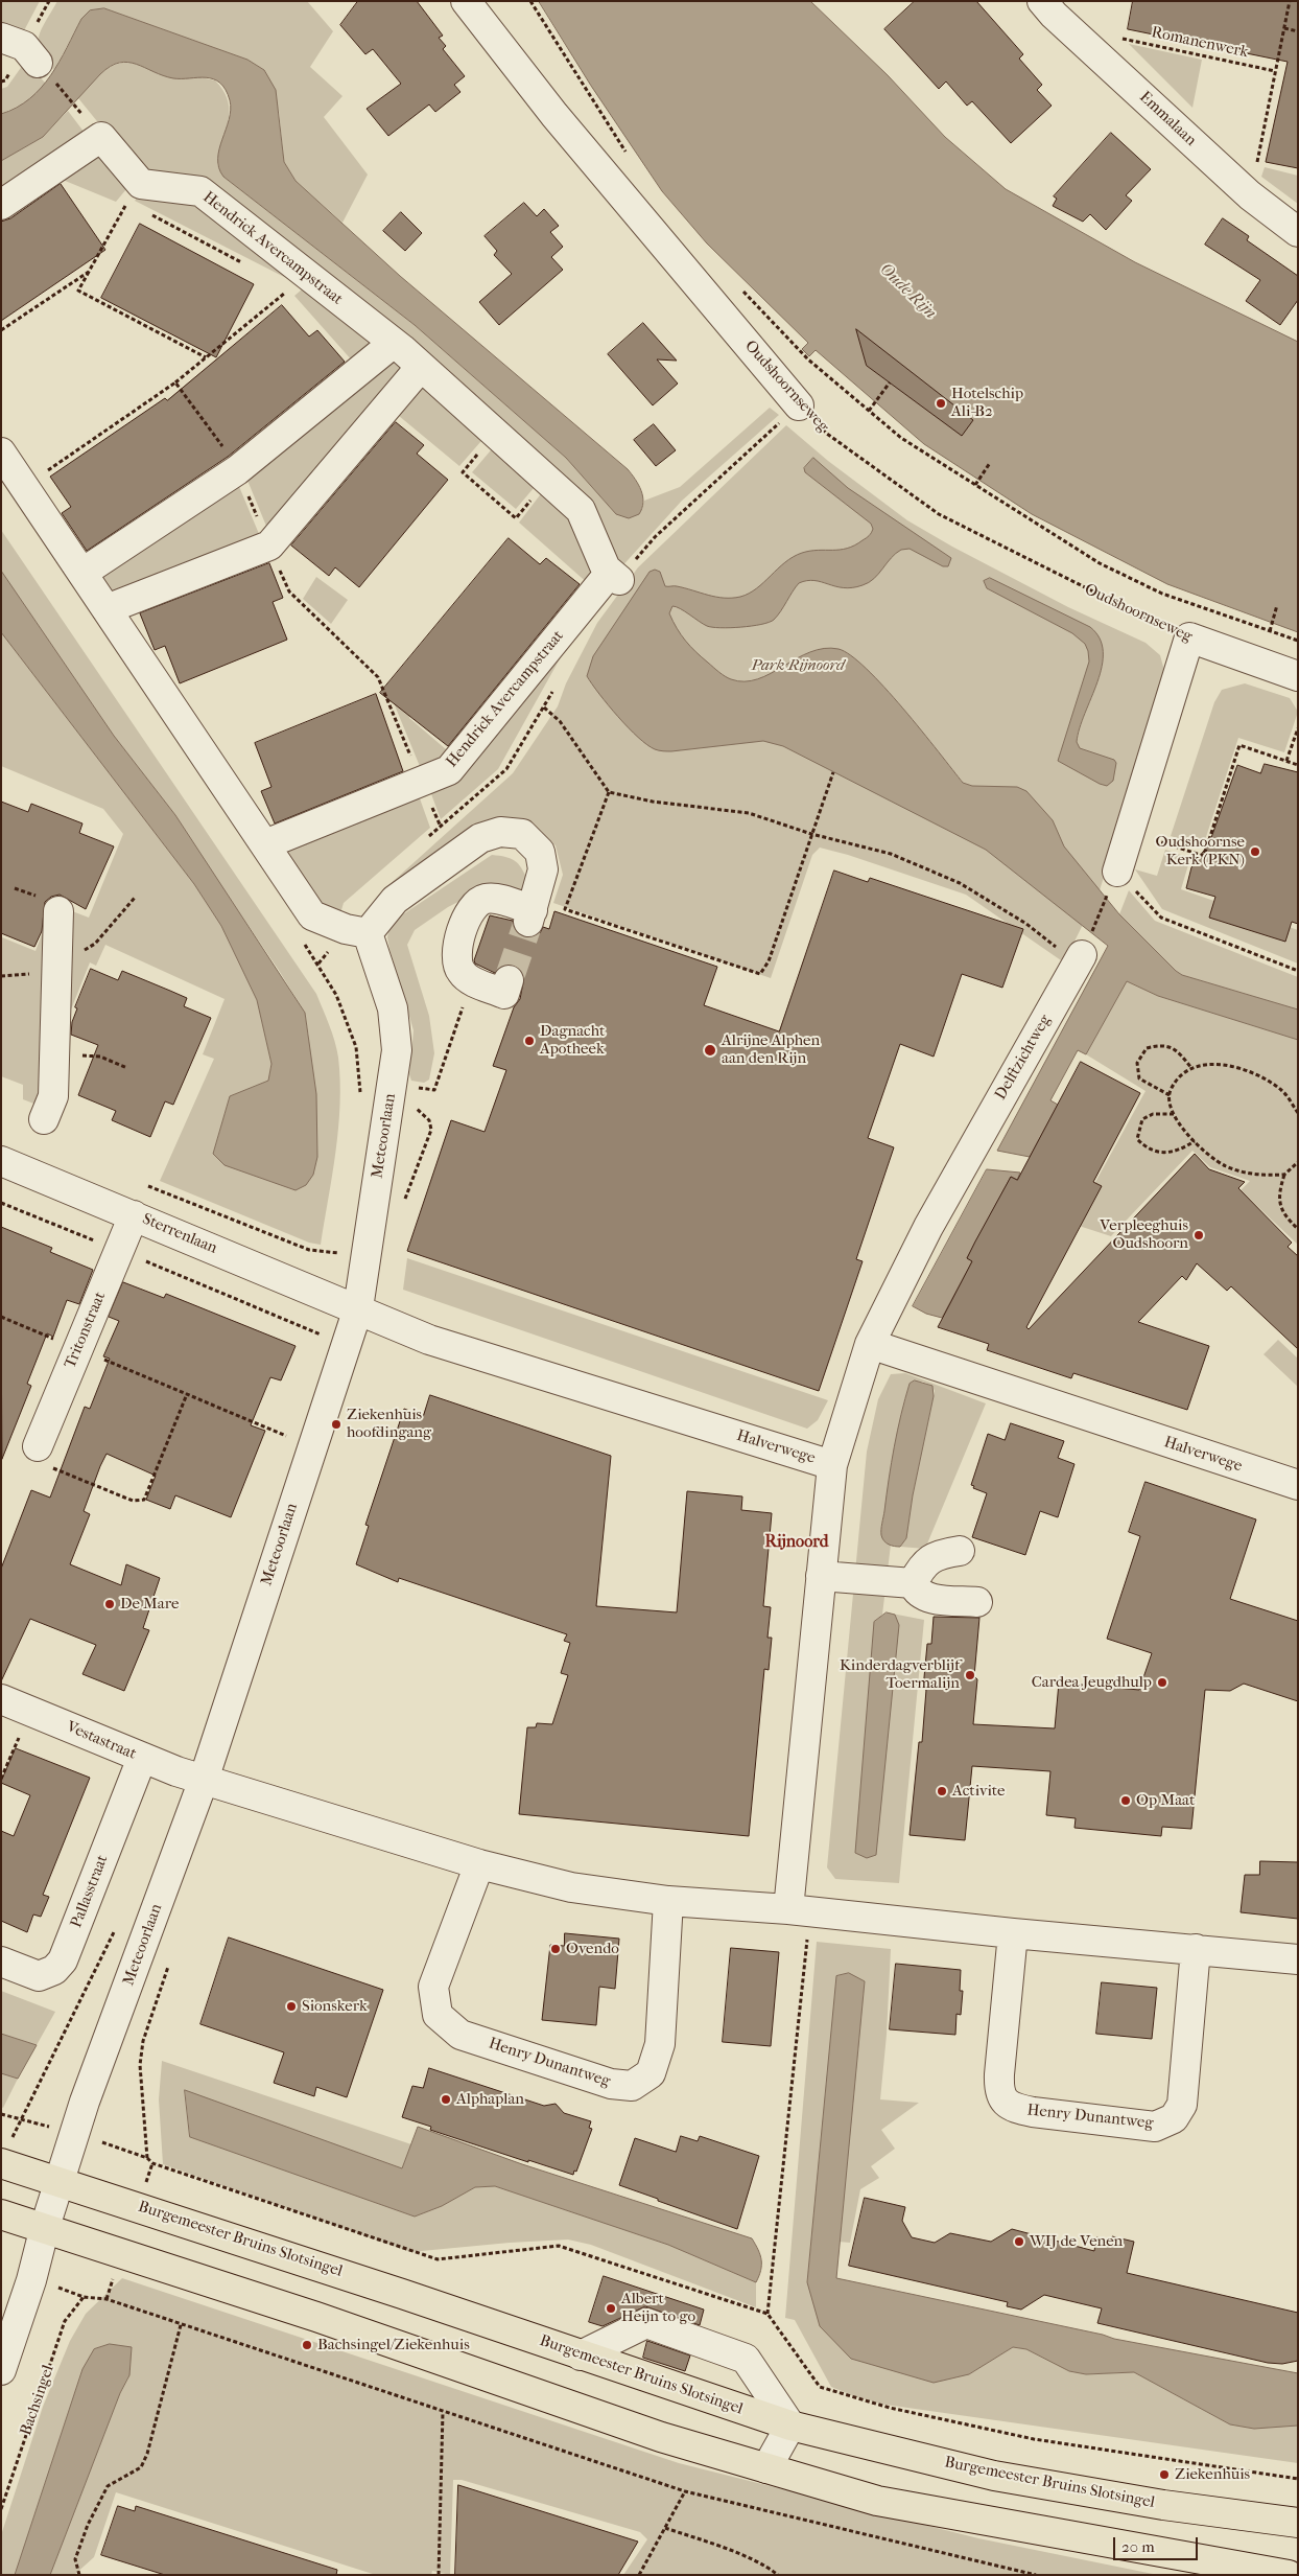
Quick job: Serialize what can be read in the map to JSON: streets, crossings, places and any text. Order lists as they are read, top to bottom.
{
  "streets": {
    "main road": ["Burgemeester Bruins Slotsingel"],
    "street": [
      "Emmalaan",
      "Hendrick Avercampstraat",
      "Oudshoornseweg",
      "Delftzichtweg",
      "Meteoorlaan",
      "Sterrenlaan",
      "Tritonstraat",
      "Halverwege",
      "Vestastraat",
      "Pallasstraat",
      "Henry Dunantweg"
    ],
    "path": ["Romanenwerk", "Bachsingel"]
  },
  "crossings": [
    ["Delftzichtweg", "Halverwege"],
    ["Meteoorlaan", "Sterrenlaan"],
    ["Meteoorlaan", "Halverwege"],
    ["Meteoorlaan", "Vestastraat"],
    ["Meteoorlaan", "Burgemeester Bruins Slotsingel"],
    ["Sterrenlaan", "Tritonstraat"],
    ["Sterrenlaan", "Halverwege"],
    ["Vestastraat", "Pallasstraat"]
  ],
  "districts": ["Rijnoord"],
  "water": ["Oude Rijn"],
  "parks": ["Park Rijnoord"],
  "places": [
    "Hotelschip Ali-B2",
    "Oudshoornse Kerk (PKN)",
    "Dagnacht Apotheek",
    "Alrijne Alphen aan den Rijn",
    "Verpleeghuis Oudshoorn",
    "Ziekenhuis hoofdingang",
    "De Mare",
    "Kinderdagverblijf Toermalijn",
    "Cardea Jeugdhulp",
    "Activite",
    "Op Maat",
    "Ovendo",
    "Sionskerk",
    "Alphaplan",
    "WIJ de Venen",
    "Albert Heijn to go",
    "Bachsingel/Ziekenhuis",
    "Ziekenhuis"
  ],
  "scale_bar": "20 m"
}
